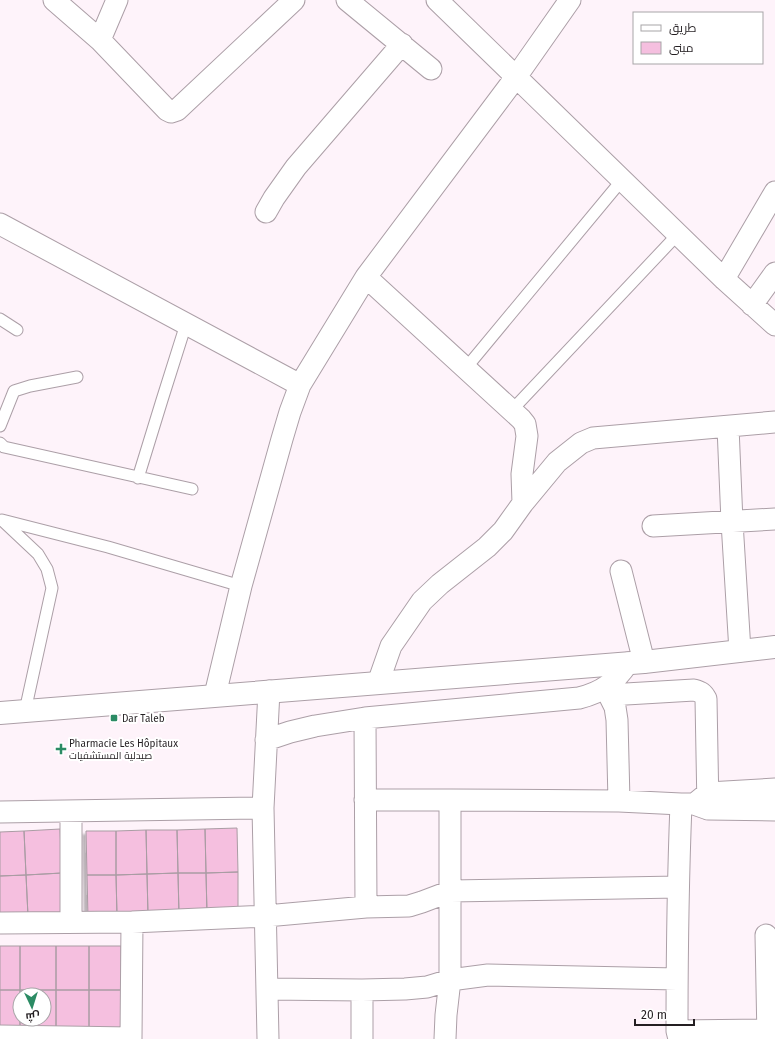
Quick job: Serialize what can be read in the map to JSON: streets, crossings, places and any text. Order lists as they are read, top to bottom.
{
  "places": {
    "transit": ["Dar Taleb"],
    "health": ["Pharmacie Les Hôpitaux صيدلية المستشفيات"]
  },
  "legend": ["طريق", "مبنى"],
  "scale_bar": "20 m",
  "north": "bottom"
}
